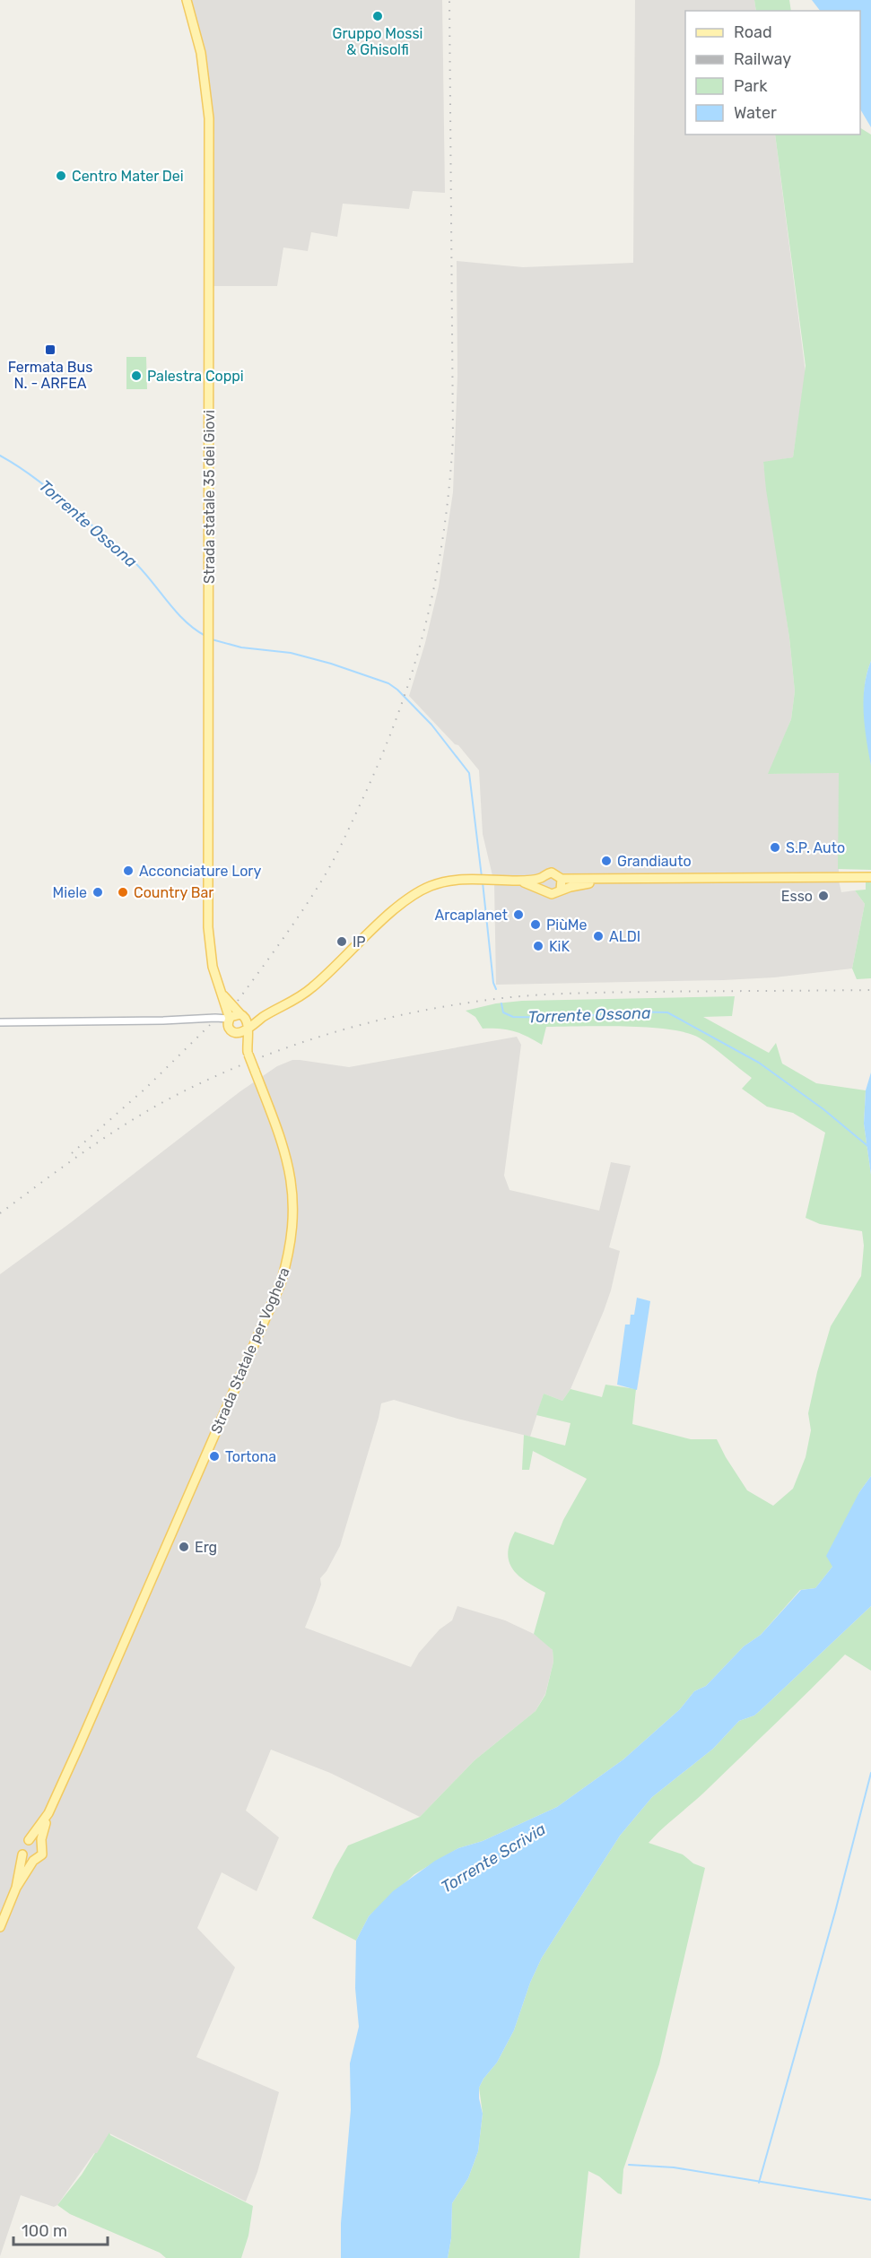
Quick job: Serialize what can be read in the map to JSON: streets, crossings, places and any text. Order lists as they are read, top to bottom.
{
  "streets": {
    "main road": ["Strada statale 35 dei Giovi", "Strada Statale per Voghera"]
  },
  "crossings": [
    ["Strada statale 35 dei Giovi", "Strada Statale per Voghera"]
  ],
  "water": ["Torrente Ossona", "Torrente Scrivia"],
  "places": {
    "other": [
      "Gruppo Mossi & Ghisolfi",
      "Centro Mater Dei",
      "Palestra Coppi",
      "S.P. Auto",
      "Grandiauto",
      "Acconciature Lory",
      "Miele",
      "Country Bar",
      "Esso",
      "Arcaplanet",
      "PiùMe",
      "ALDI",
      "IP",
      "KiK",
      "Tortona",
      "Erg"
    ],
    "transit": ["Fermata Bus N. - ARFEA"]
  },
  "legend": [
    "Road",
    "Railway",
    "Park",
    "Water"
  ],
  "scale_bar": "100 m"
}
